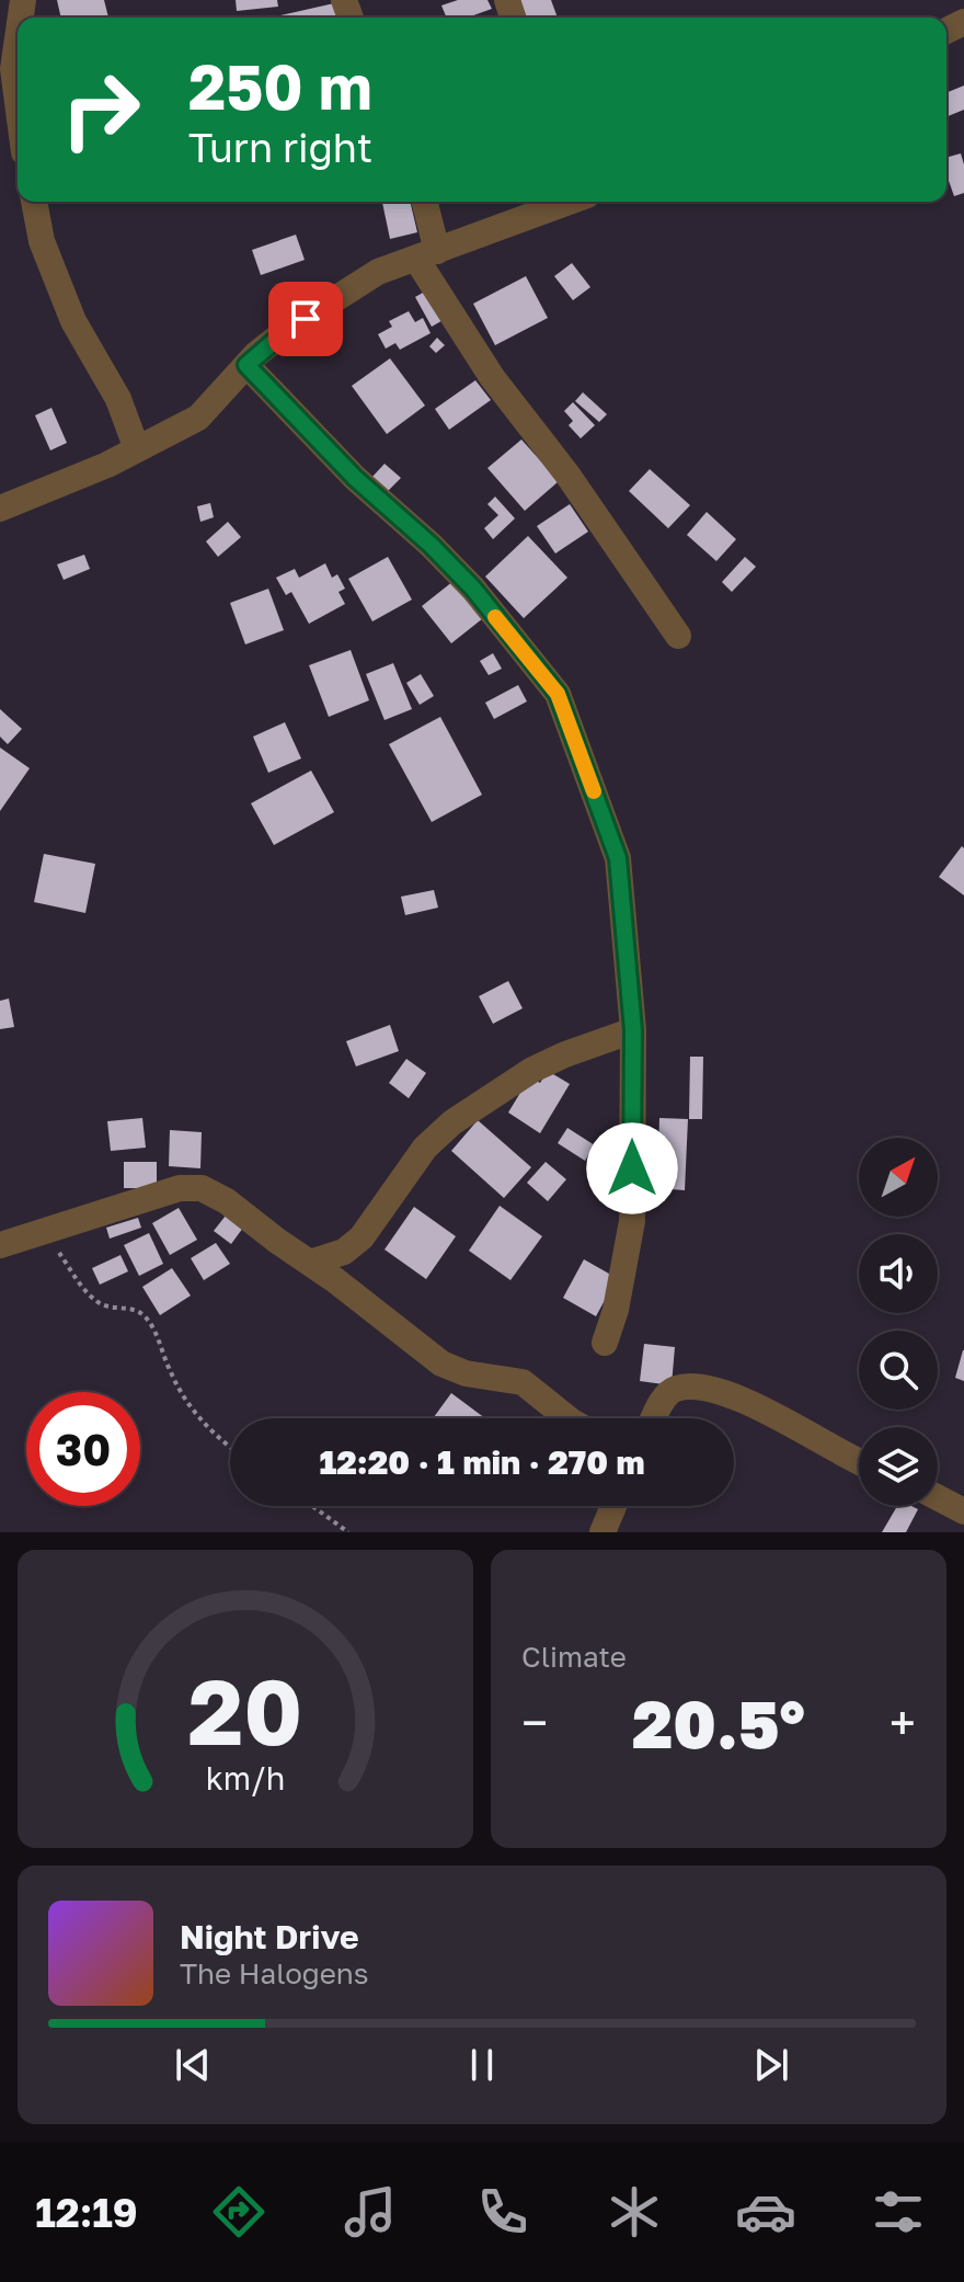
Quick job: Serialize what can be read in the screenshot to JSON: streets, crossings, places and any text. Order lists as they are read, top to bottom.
{
  "north": "top right",
  "page": {
    "turn": ["250 m", "Turn right"],
    "limit": "30",
    "trip": "12:20 · 1 min · 270 m",
    "tile": "Climate",
    "heat": ["−", "20.5°", "+"],
    "song": ["Night Drive", "The Halogens"],
    "tabs": "12:19",
    "gauge": ["20", "km/h"]
  }
}
